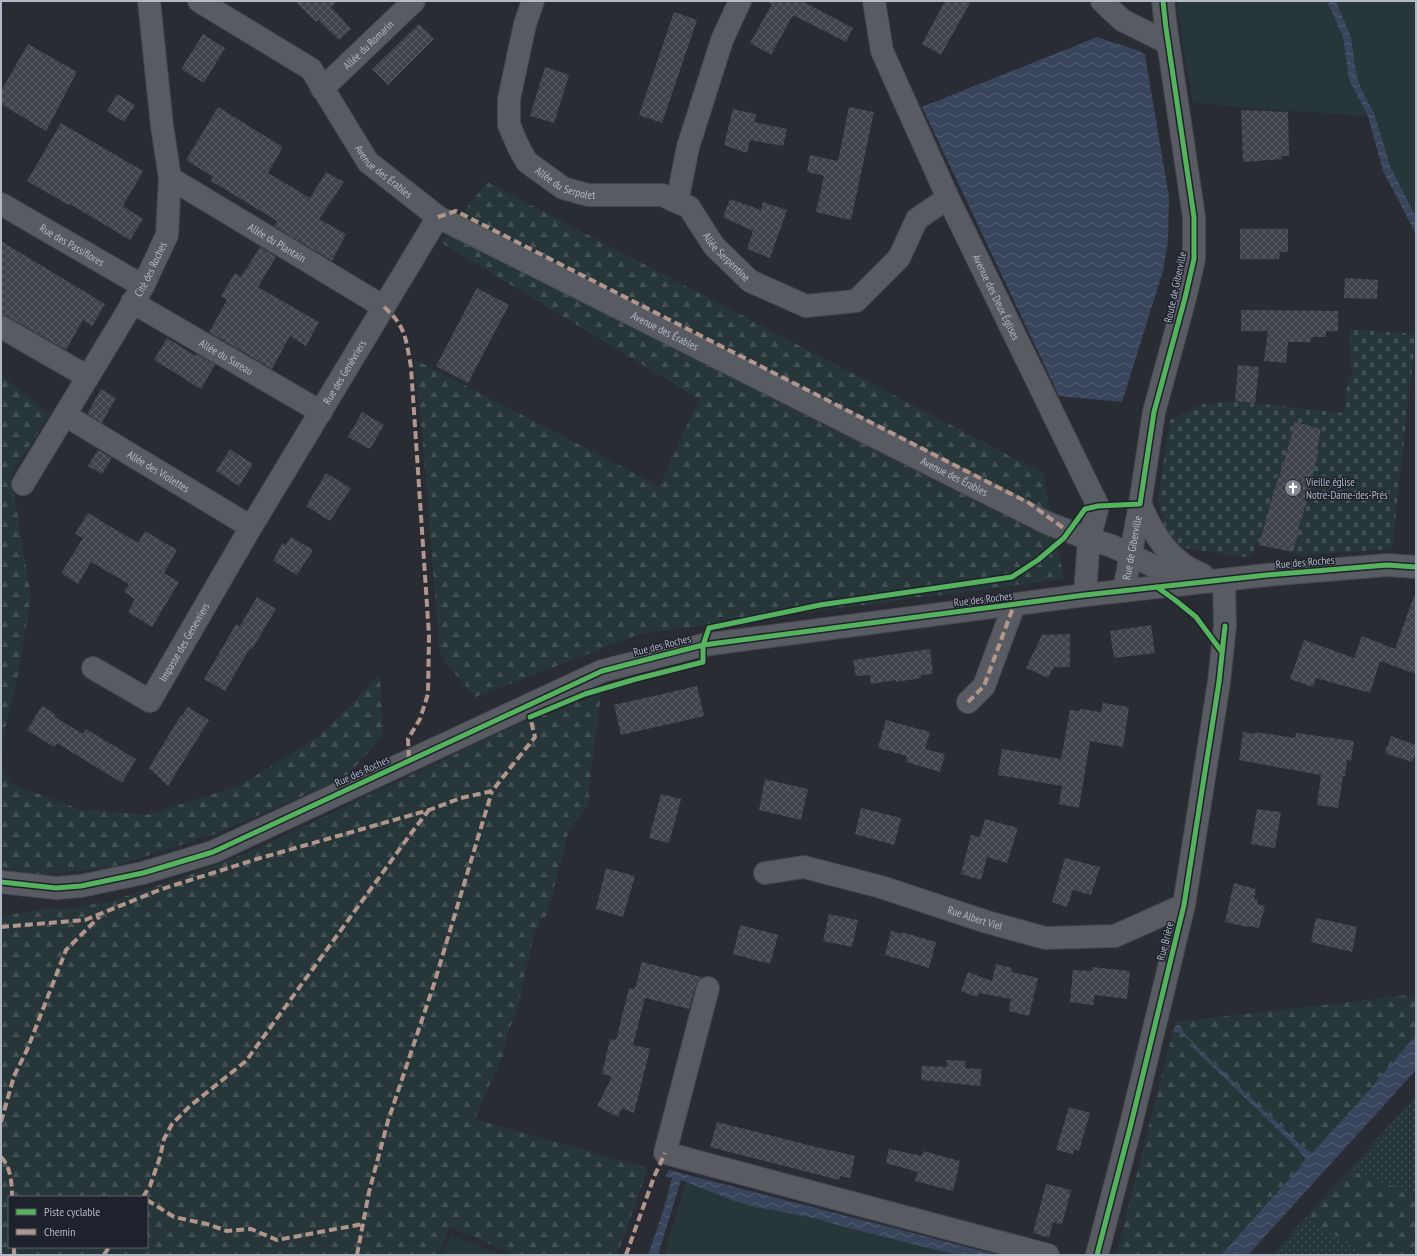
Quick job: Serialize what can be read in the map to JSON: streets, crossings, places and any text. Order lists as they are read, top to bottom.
{
  "streets": {
    "street": [
      "Allée du Romarin",
      "Avenue des Érables",
      "Allée du Serpolet",
      "Allée du Plantain",
      "Rue des Passiflores",
      "Allée Serpentine",
      "Cité des Roches",
      "Route de Giberville",
      "Avenue des Deux Églises",
      "Allée du Sureau",
      "Rue des Genévriers",
      "Allée des Violettes",
      "Rue de Giberville",
      "Rue des Roches",
      "Impasse des Genevriers",
      "Rue Albert Viel",
      "Rue Brière"
    ]
  },
  "crossings": [
    ["Allée du Romarin", "Avenue des Érables"],
    ["Avenue des Érables", "Avenue des Deux Églises"],
    ["Avenue des Érables", "Rue des Genévriers"],
    ["Avenue des Érables", "Rue de Giberville"],
    ["Avenue des Érables", "Rue des Roches"],
    ["Allée du Serpolet", "Allée Serpentine"],
    ["Allée du Plantain", "Cité des Roches"],
    ["Allée du Plantain", "Rue des Genévriers"],
    ["Rue des Passiflores", "Cité des Roches"],
    ["Rue des Passiflores", "Allée du Sureau"],
    ["Allée Serpentine", "Avenue des Deux Églises"],
    ["Cité des Roches", "Allée du Sureau"],
    ["Cité des Roches", "Allée des Violettes"],
    ["Route de Giberville", "Rue de Giberville"],
    ["Avenue des Deux Églises", "Rue des Roches"],
    ["Allée du Sureau", "Rue des Genévriers"],
    ["Rue des Genévriers", "Allée des Violettes"],
    ["Rue des Genévriers", "Impasse des Genevriers"],
    ["Allée des Violettes", "Impasse des Genevriers"],
    ["Rue de Giberville", "Rue des Roches"],
    ["Rue des Roches", "Rue Brière"],
    ["Rue Albert Viel", "Rue Brière"]
  ],
  "places": {
    "church": ["Vieille église Notre-Dame-des-Prés"]
  },
  "legend": ["Piste cyclable", "Chemin"]
}
